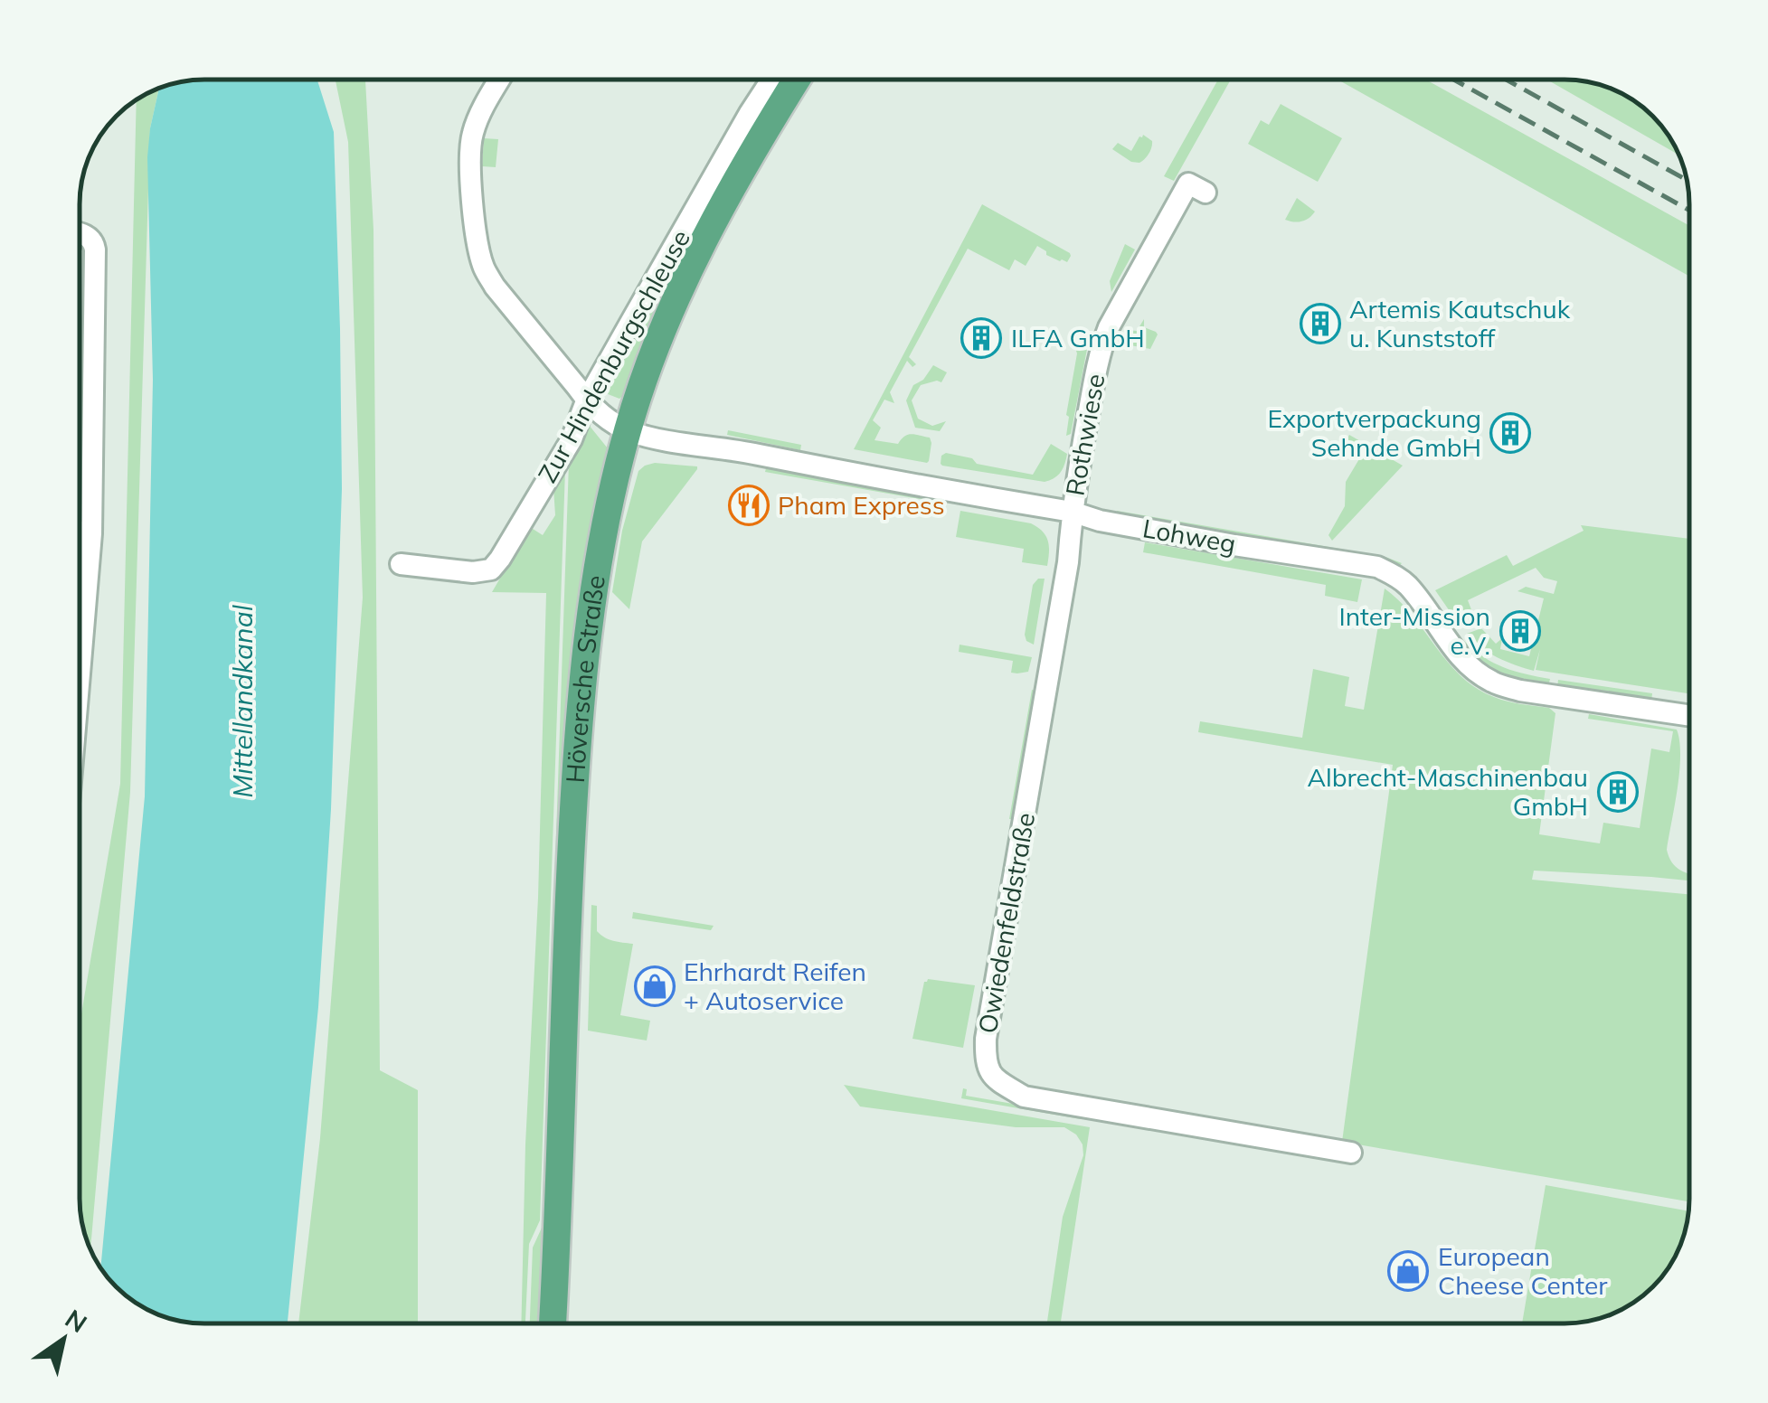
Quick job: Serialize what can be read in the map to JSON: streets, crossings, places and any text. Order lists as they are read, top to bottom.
{
  "streets": {
    "main road": ["Höversche Straße"],
    "street": [
      "Zur Hindenburgschleuse",
      "Rothwiese",
      "Lohweg",
      "Owiedenfeldstraße"
    ]
  },
  "crossings": [
    ["Rothwiese", "Lohweg"],
    ["Rothwiese", "Owiedenfeldstraße"],
    ["Lohweg", "Höversche Straße"],
    ["Lohweg", "Owiedenfeldstraße"]
  ],
  "water": ["Mittellandkanal"],
  "places": {
    "building": [
      "Artemis Kautschuk u. Kunststoff",
      "ILFA GmbH",
      "Exportverpackung Sehnde GmbH",
      "Inter-Mission e.V.",
      "Albrecht-Maschinenbau GmbH"
    ],
    "restaurant": ["Pham Express"],
    "shop": ["Ehrhardt Reifen + Autoservice", "European Cheese Center"]
  },
  "north": "top right"
}
